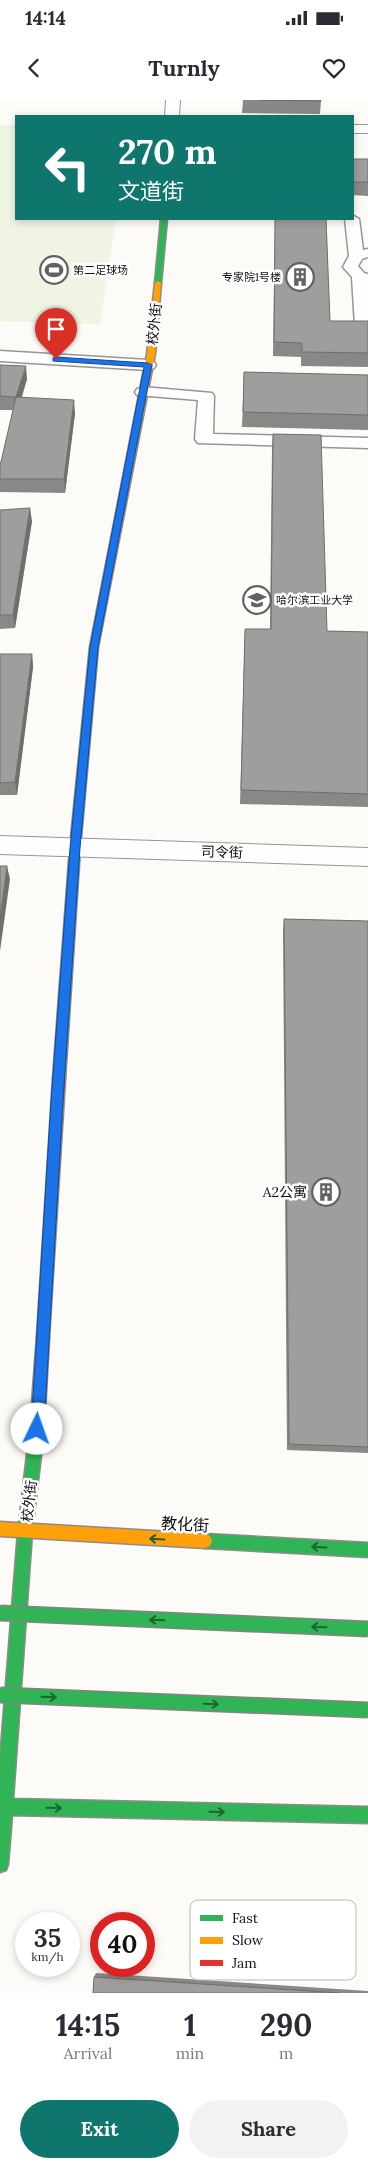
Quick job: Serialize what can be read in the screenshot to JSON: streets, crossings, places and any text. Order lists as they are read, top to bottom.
{
  "streets": {
    "main road": ["校外街", "教化街"],
    "street": ["司令街"]
  },
  "crossings": [
    ["校外街", "司令街"],
    ["校外街", "教化街"]
  ],
  "places": {
    "sports": ["第二足球场"],
    "building": ["专家院1号楼", "A2公寓"],
    "school or university": ["哈尔滨工业大学"]
  },
  "legend": ["Fast", "Slow", "Jam"],
  "page": {
    "status": "14:14",
    "header": "Turnly",
    "turn": ["270 m", "文道街"],
    "speed": "35 km/h",
    "limit": "40",
    "eta": [
      "14:15",
      "Arrival",
      "1",
      "min",
      "290",
      "m"
    ],
    "buttons": ["Exit", "Share"]
  }
}
